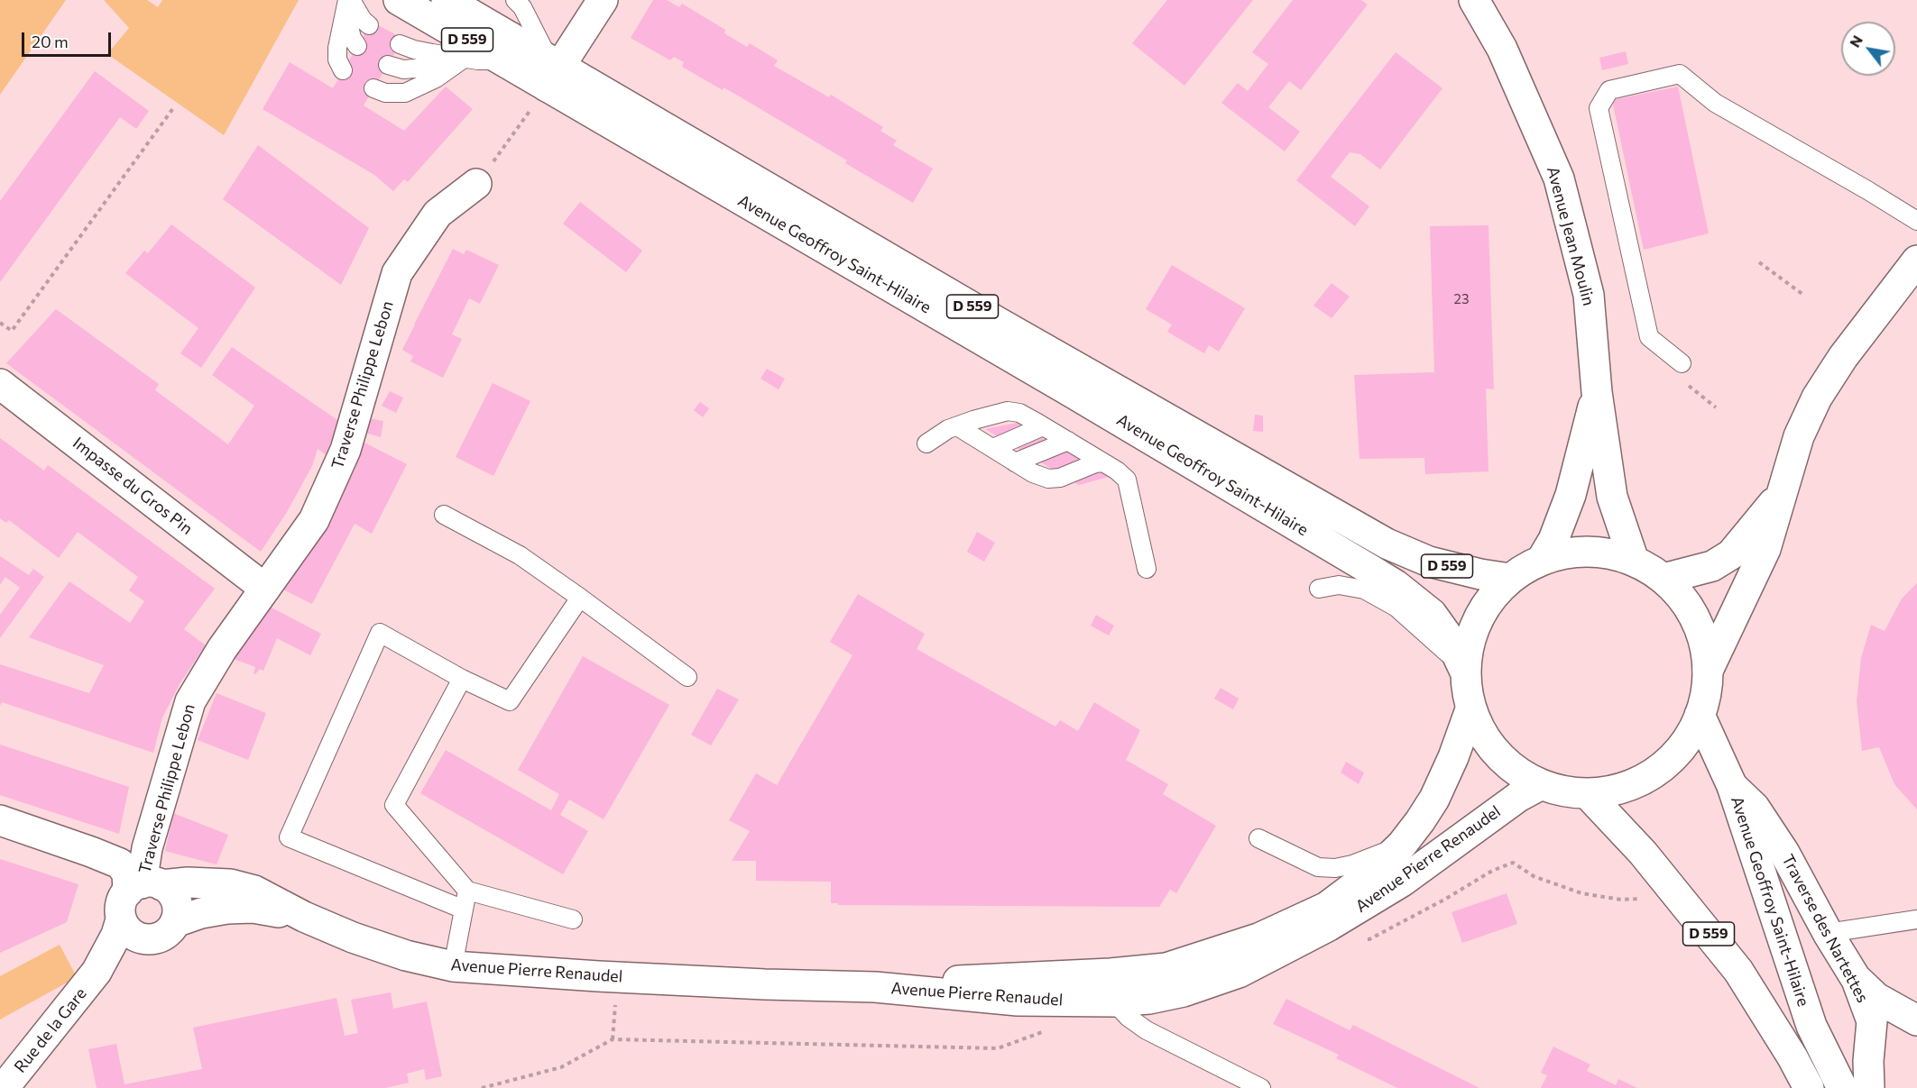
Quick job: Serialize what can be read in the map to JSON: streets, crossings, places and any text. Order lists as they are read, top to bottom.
{
  "streets": {
    "street": [
      "D 559",
      "Avenue Jean Moulin",
      "Avenue Geoffroy Saint-Hilaire",
      "Traverse Philippe Lebon",
      "Impasse du Gros Pin",
      "Avenue Pierre Renaudel",
      "Traverse des Nartettes",
      "Rue de la Gare"
    ]
  },
  "crossings": [
    ["Avenue Geoffroy Saint-Hilaire", "Traverse des Nartettes"],
    ["Traverse Philippe Lebon", "Impasse du Gros Pin"],
    ["Traverse Philippe Lebon", "Avenue Pierre Renaudel"],
    ["Traverse Philippe Lebon", "Rue de la Gare"],
    ["Avenue Pierre Renaudel", "Rue de la Gare"]
  ],
  "house_numbers": ["23"],
  "scale_bar": "20 m",
  "north": "top left"
}
